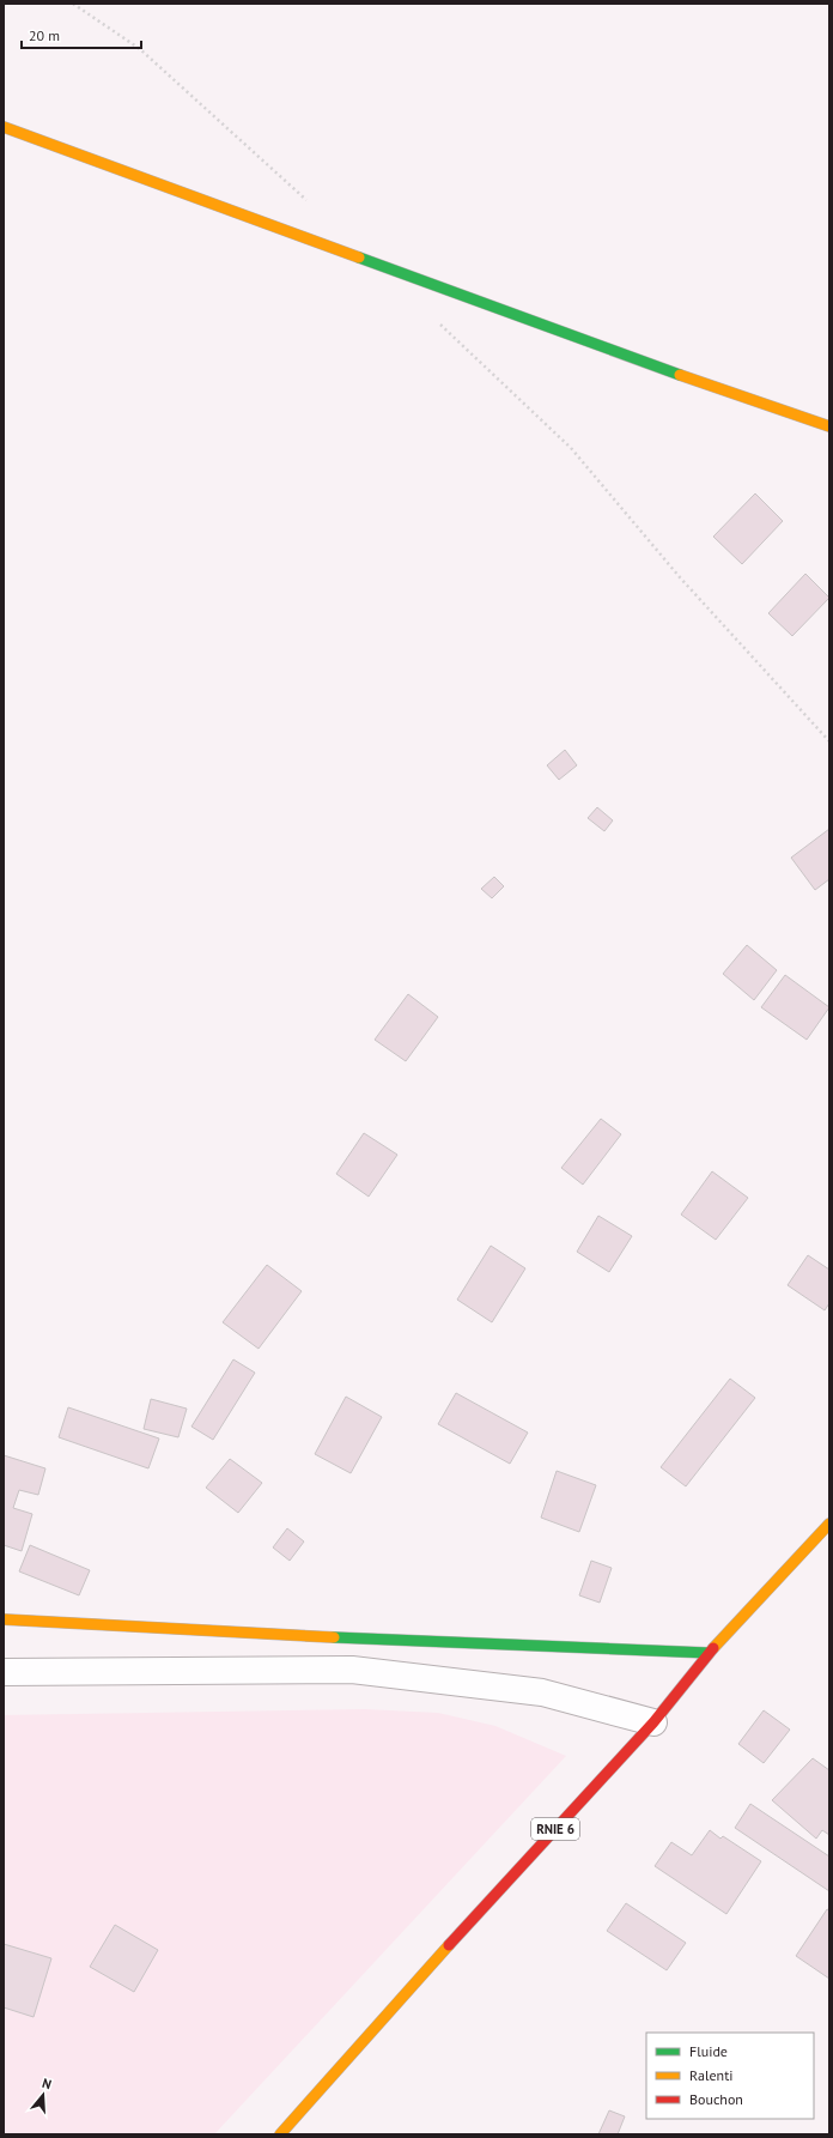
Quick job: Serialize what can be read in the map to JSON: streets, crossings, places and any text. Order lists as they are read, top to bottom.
{
  "streets": {
    "street": ["RNIE 6"]
  },
  "legend": ["Fluide", "Ralenti", "Bouchon"],
  "scale_bar": "20 m",
  "north": "top"
}
